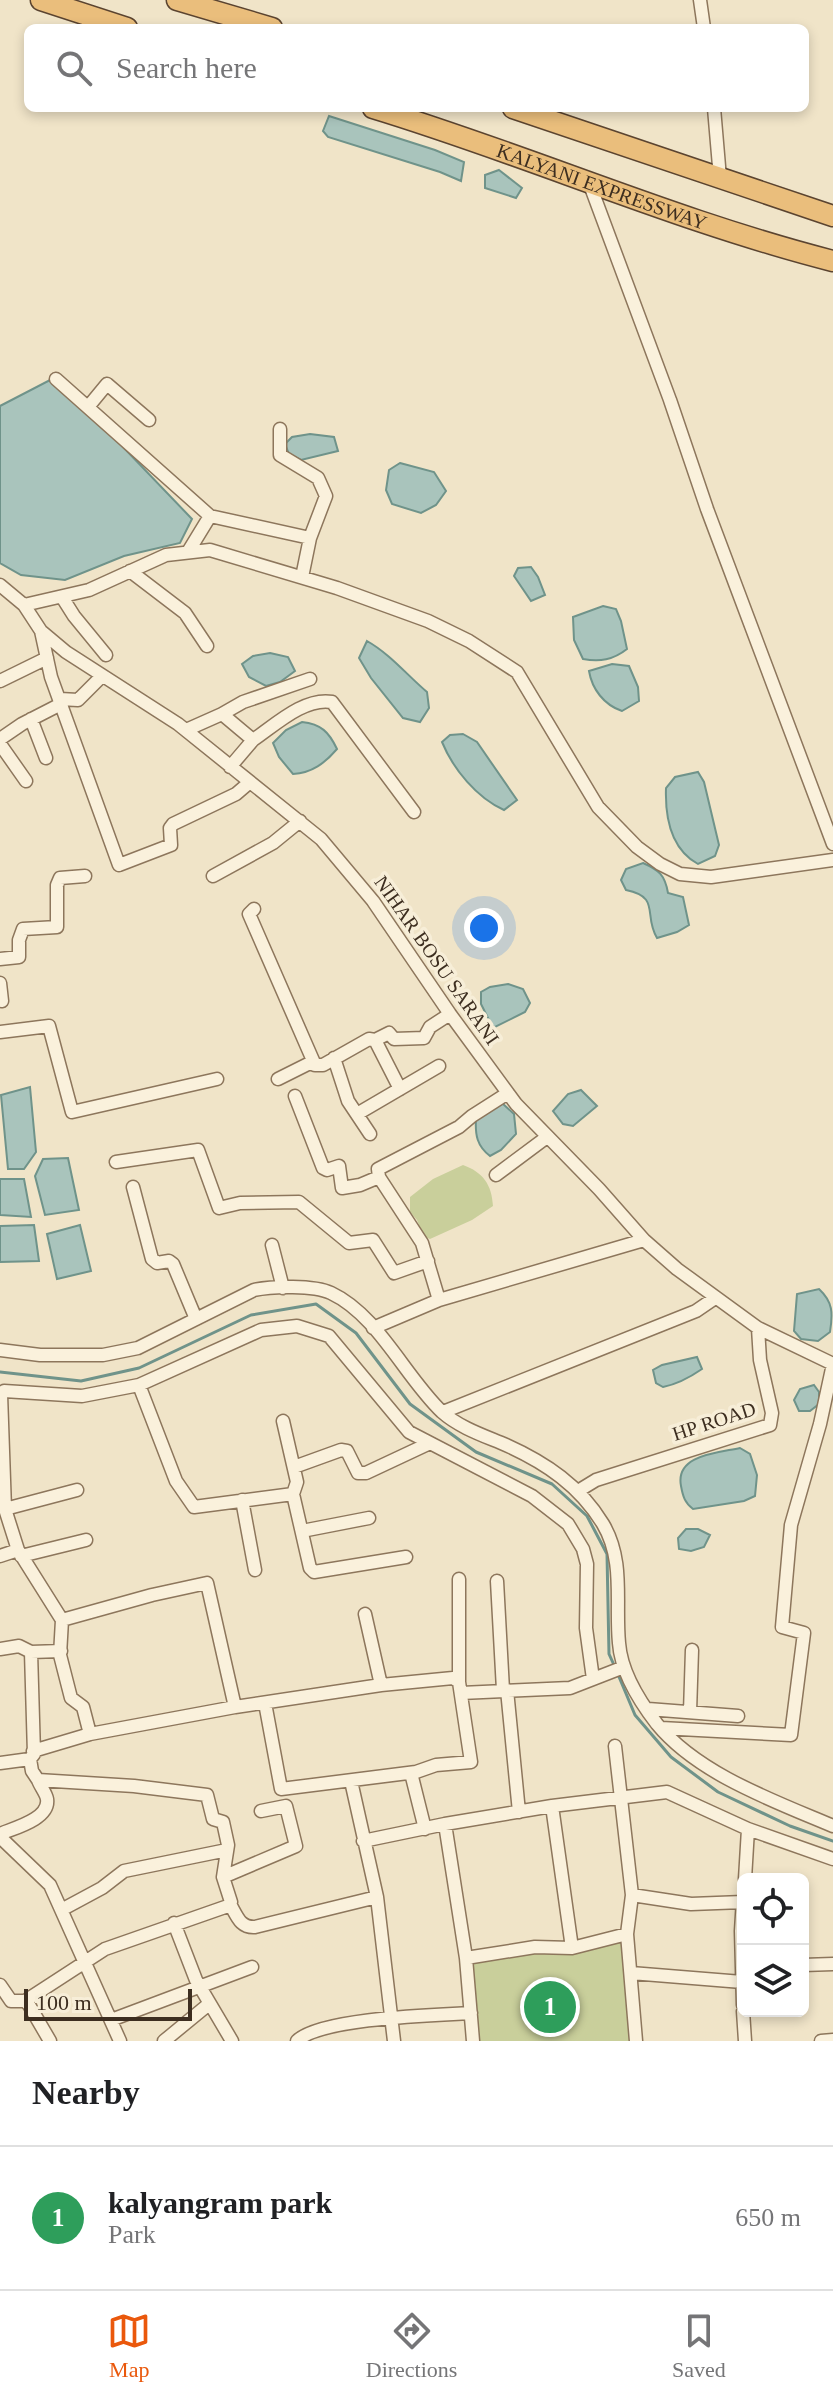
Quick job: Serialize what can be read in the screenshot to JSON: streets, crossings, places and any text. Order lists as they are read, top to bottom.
{
  "streets": {
    "highway": ["KALYANI EXPRESSWAY"],
    "street": ["NIHAR BOSU SARANI", "HP ROAD"]
  },
  "crossings": [
    ["NIHAR BOSU SARANI", "HP ROAD"]
  ],
  "scale_bar": "100 m",
  "page": {
    "search": "Search here",
    "pins": "1",
    "scale": "100 m",
    "heading": "Nearby",
    "list": [
      {
        "mark": "1",
        "name": "kalyangram park",
        "note": "Park",
        "value": "650 m"
      }
    ],
    "nav": ["Map", "Directions", "Saved"]
  }
}
